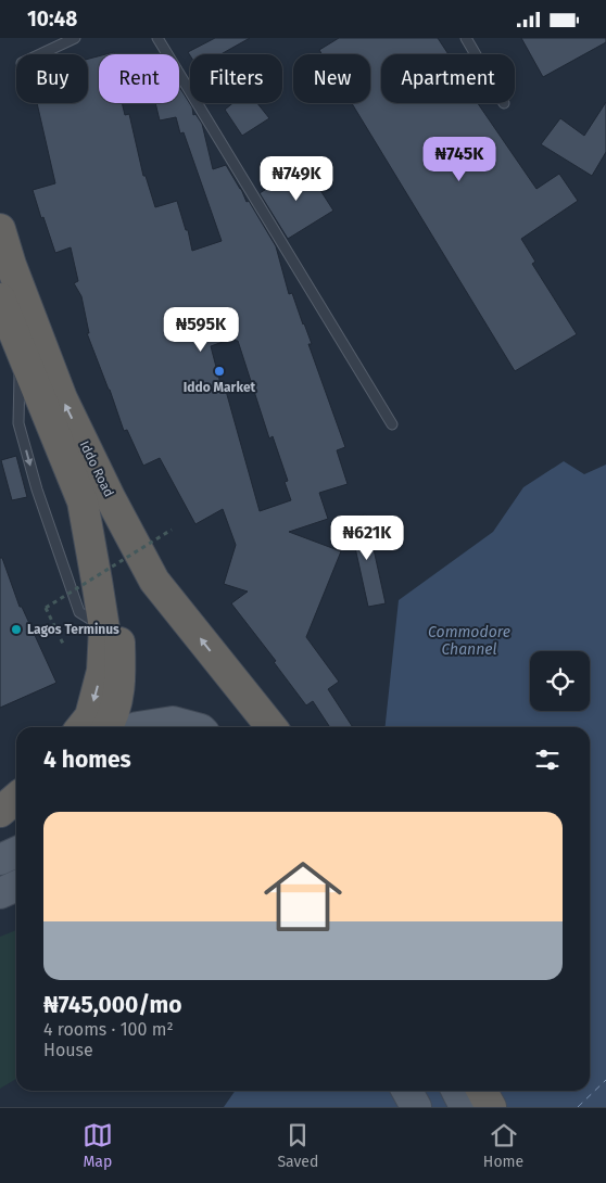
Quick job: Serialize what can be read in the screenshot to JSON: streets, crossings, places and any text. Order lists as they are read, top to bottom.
{
  "streets": {
    "highway": ["Iddo Road"]
  },
  "water": ["Commodore Channel"],
  "places": ["Iddo Market", "Lagos Terminus"],
  "page": {
    "status": "10:48",
    "chip": [
      "Buy",
      "Rent",
      "Filters",
      "New",
      "Apartment"
    ],
    "price": [
      "₦745K",
      "₦749K",
      "₦595K",
      "₦621K"
    ],
    "heading": "4 homes",
    "list": [
      {
        "name": "₦745,000/mo",
        "note": "4 rooms · 100 m² · House"
      }
    ],
    "tabs": ["Map", "Saved", "Home"]
  }
}
